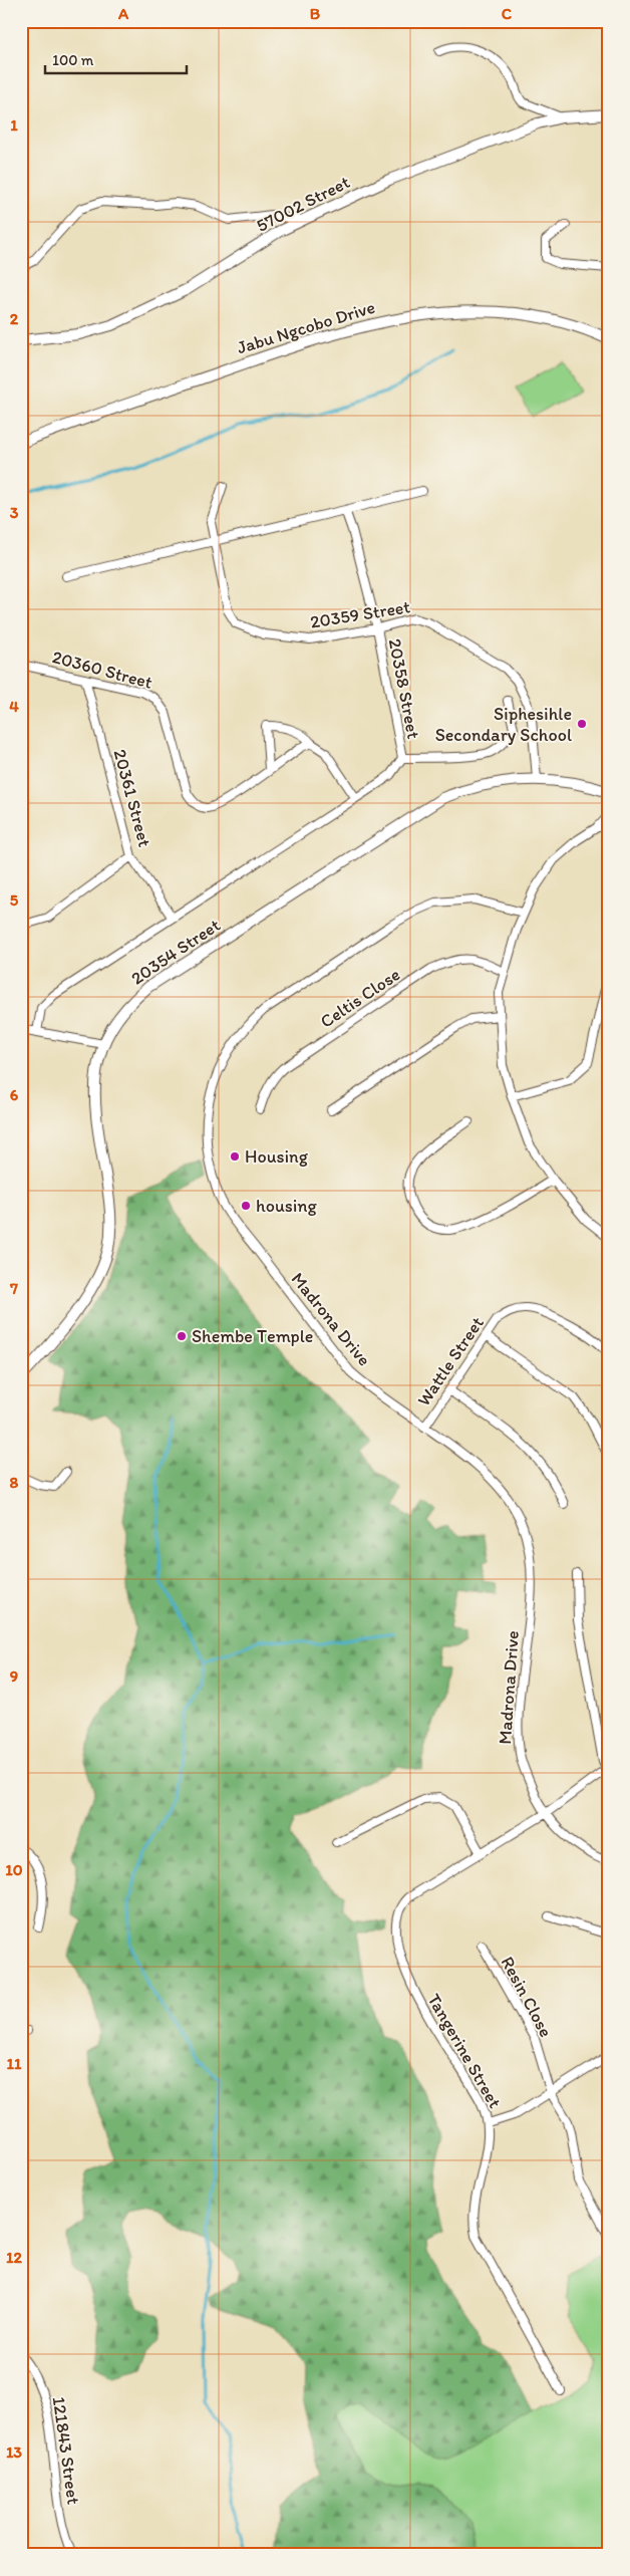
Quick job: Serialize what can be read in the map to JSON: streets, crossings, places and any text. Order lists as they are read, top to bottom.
{
  "streets": {
    "street": [
      "57002 Street",
      "Jabu Ngcobo Drive",
      "20359 Street",
      "20360 Street",
      "20358 Street",
      "20361 Street",
      "20354 Street",
      "Celtis Close",
      "Madrona Drive",
      "Wattle Street",
      "Resin Close",
      "Tangerine Street",
      "121843 Street"
    ]
  },
  "crossings": [
    ["20359 Street", "20358 Street"],
    ["20359 Street", "20354 Street"],
    ["20360 Street", "20361 Street"],
    ["20358 Street", "20361 Street"],
    ["Madrona Drive", "Wattle Street"],
    ["Madrona Drive", "Tangerine Street"]
  ],
  "places": [
    "Siphesihle Secondary School",
    "Housing",
    "housing",
    "Shembe Temple"
  ],
  "scale_bar": "100 m",
  "grid": {
    "columns": ["A", "B", "C"],
    "rows": [
      "1",
      "2",
      "3",
      "4",
      "5",
      "6",
      "7",
      "8",
      "9",
      "10",
      "11",
      "12",
      "13"
    ]
  }
}
